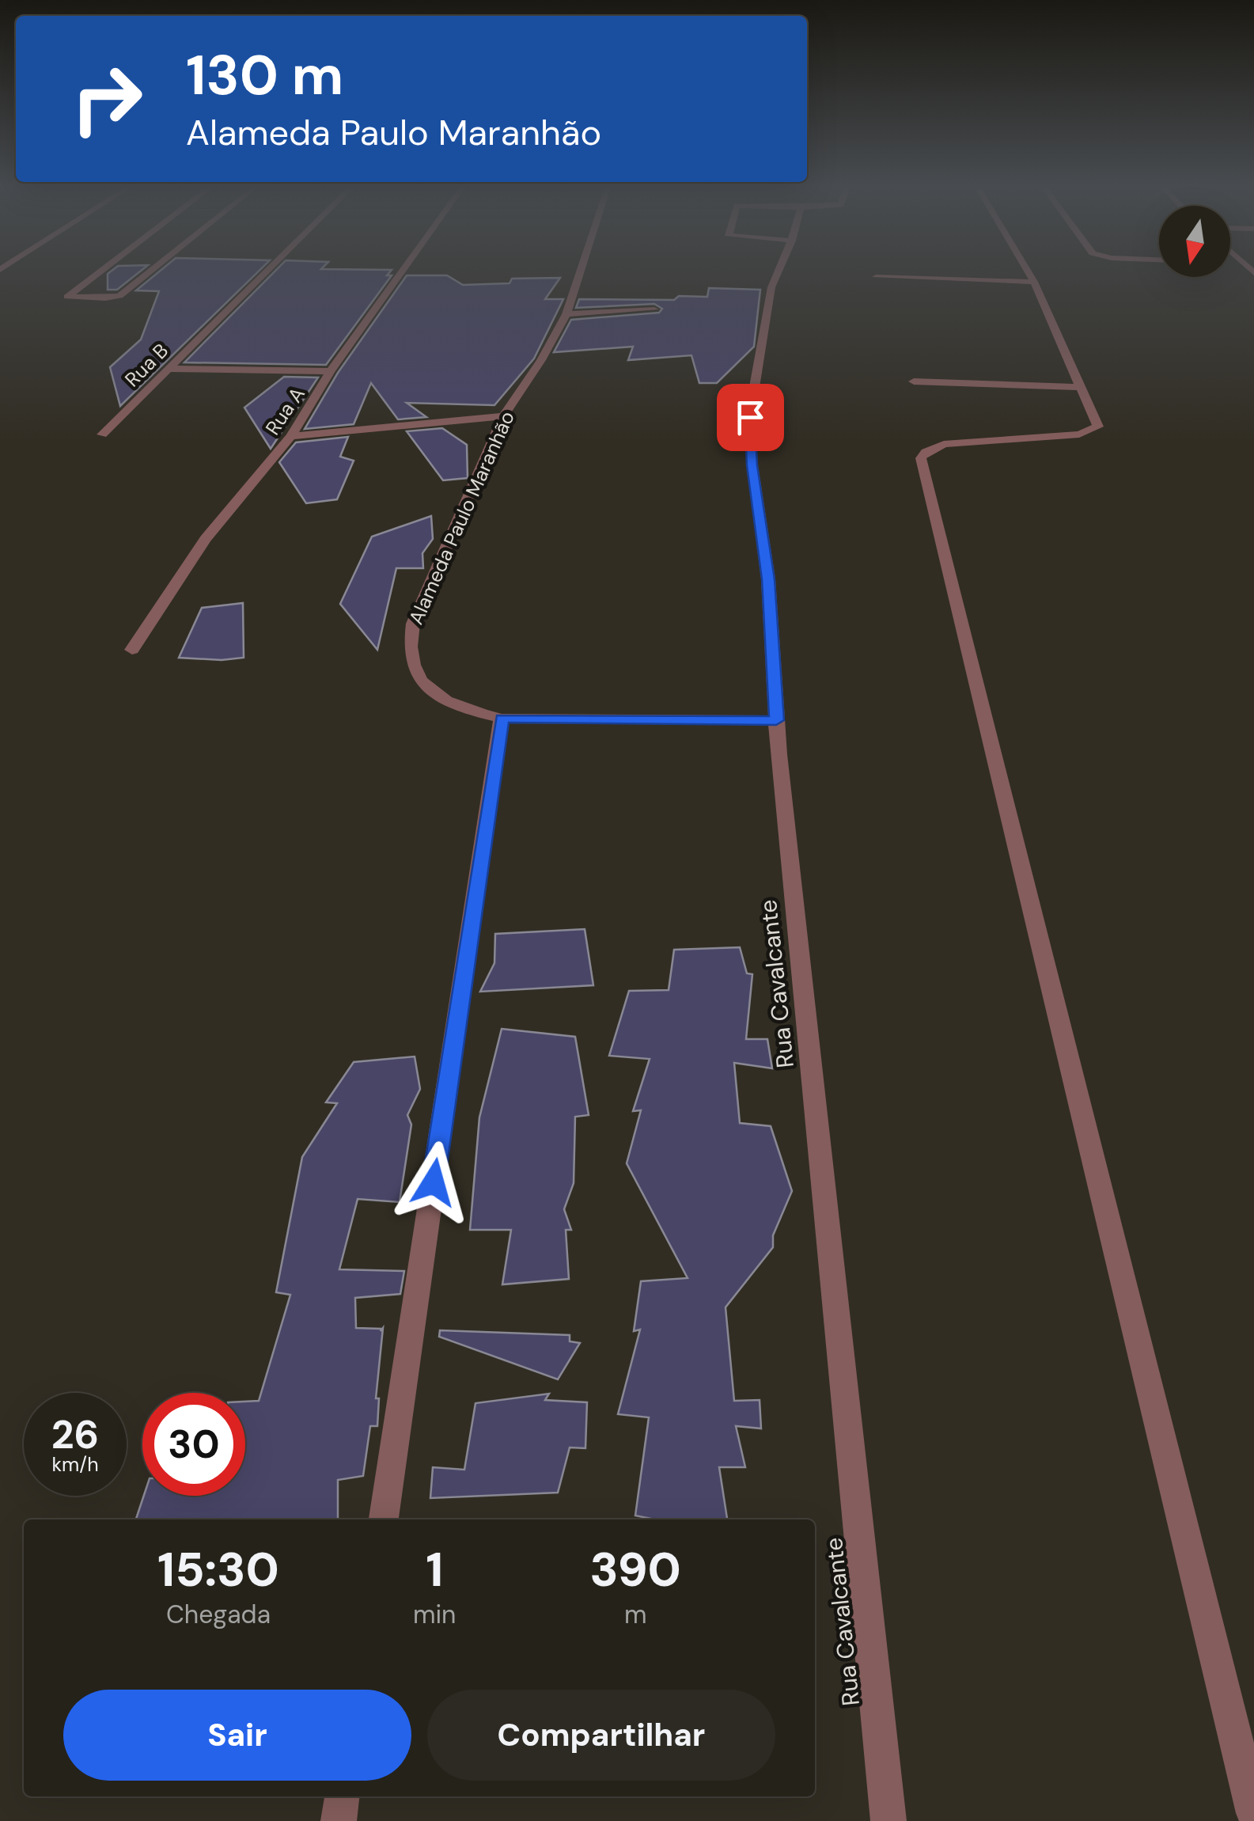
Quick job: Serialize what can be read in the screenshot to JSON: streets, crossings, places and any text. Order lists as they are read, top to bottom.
{
  "streets": {
    "street": [
      "Rua B",
      "Rua A",
      "Alameda Paulo Maranhão",
      "Rua Cavalcante"
    ]
  },
  "crossings": [
    ["Alameda Paulo Maranhão", "Rua Cavalcante"]
  ],
  "north": "bottom",
  "page": {
    "turn": ["130 m", "Alameda Paulo Maranhão"],
    "speed": "26 km/h",
    "limit": "30",
    "eta": [
      "15:30",
      "Chegada",
      "1",
      "min",
      "390",
      "m"
    ],
    "buttons": ["Sair", "Compartilhar"]
  }
}
